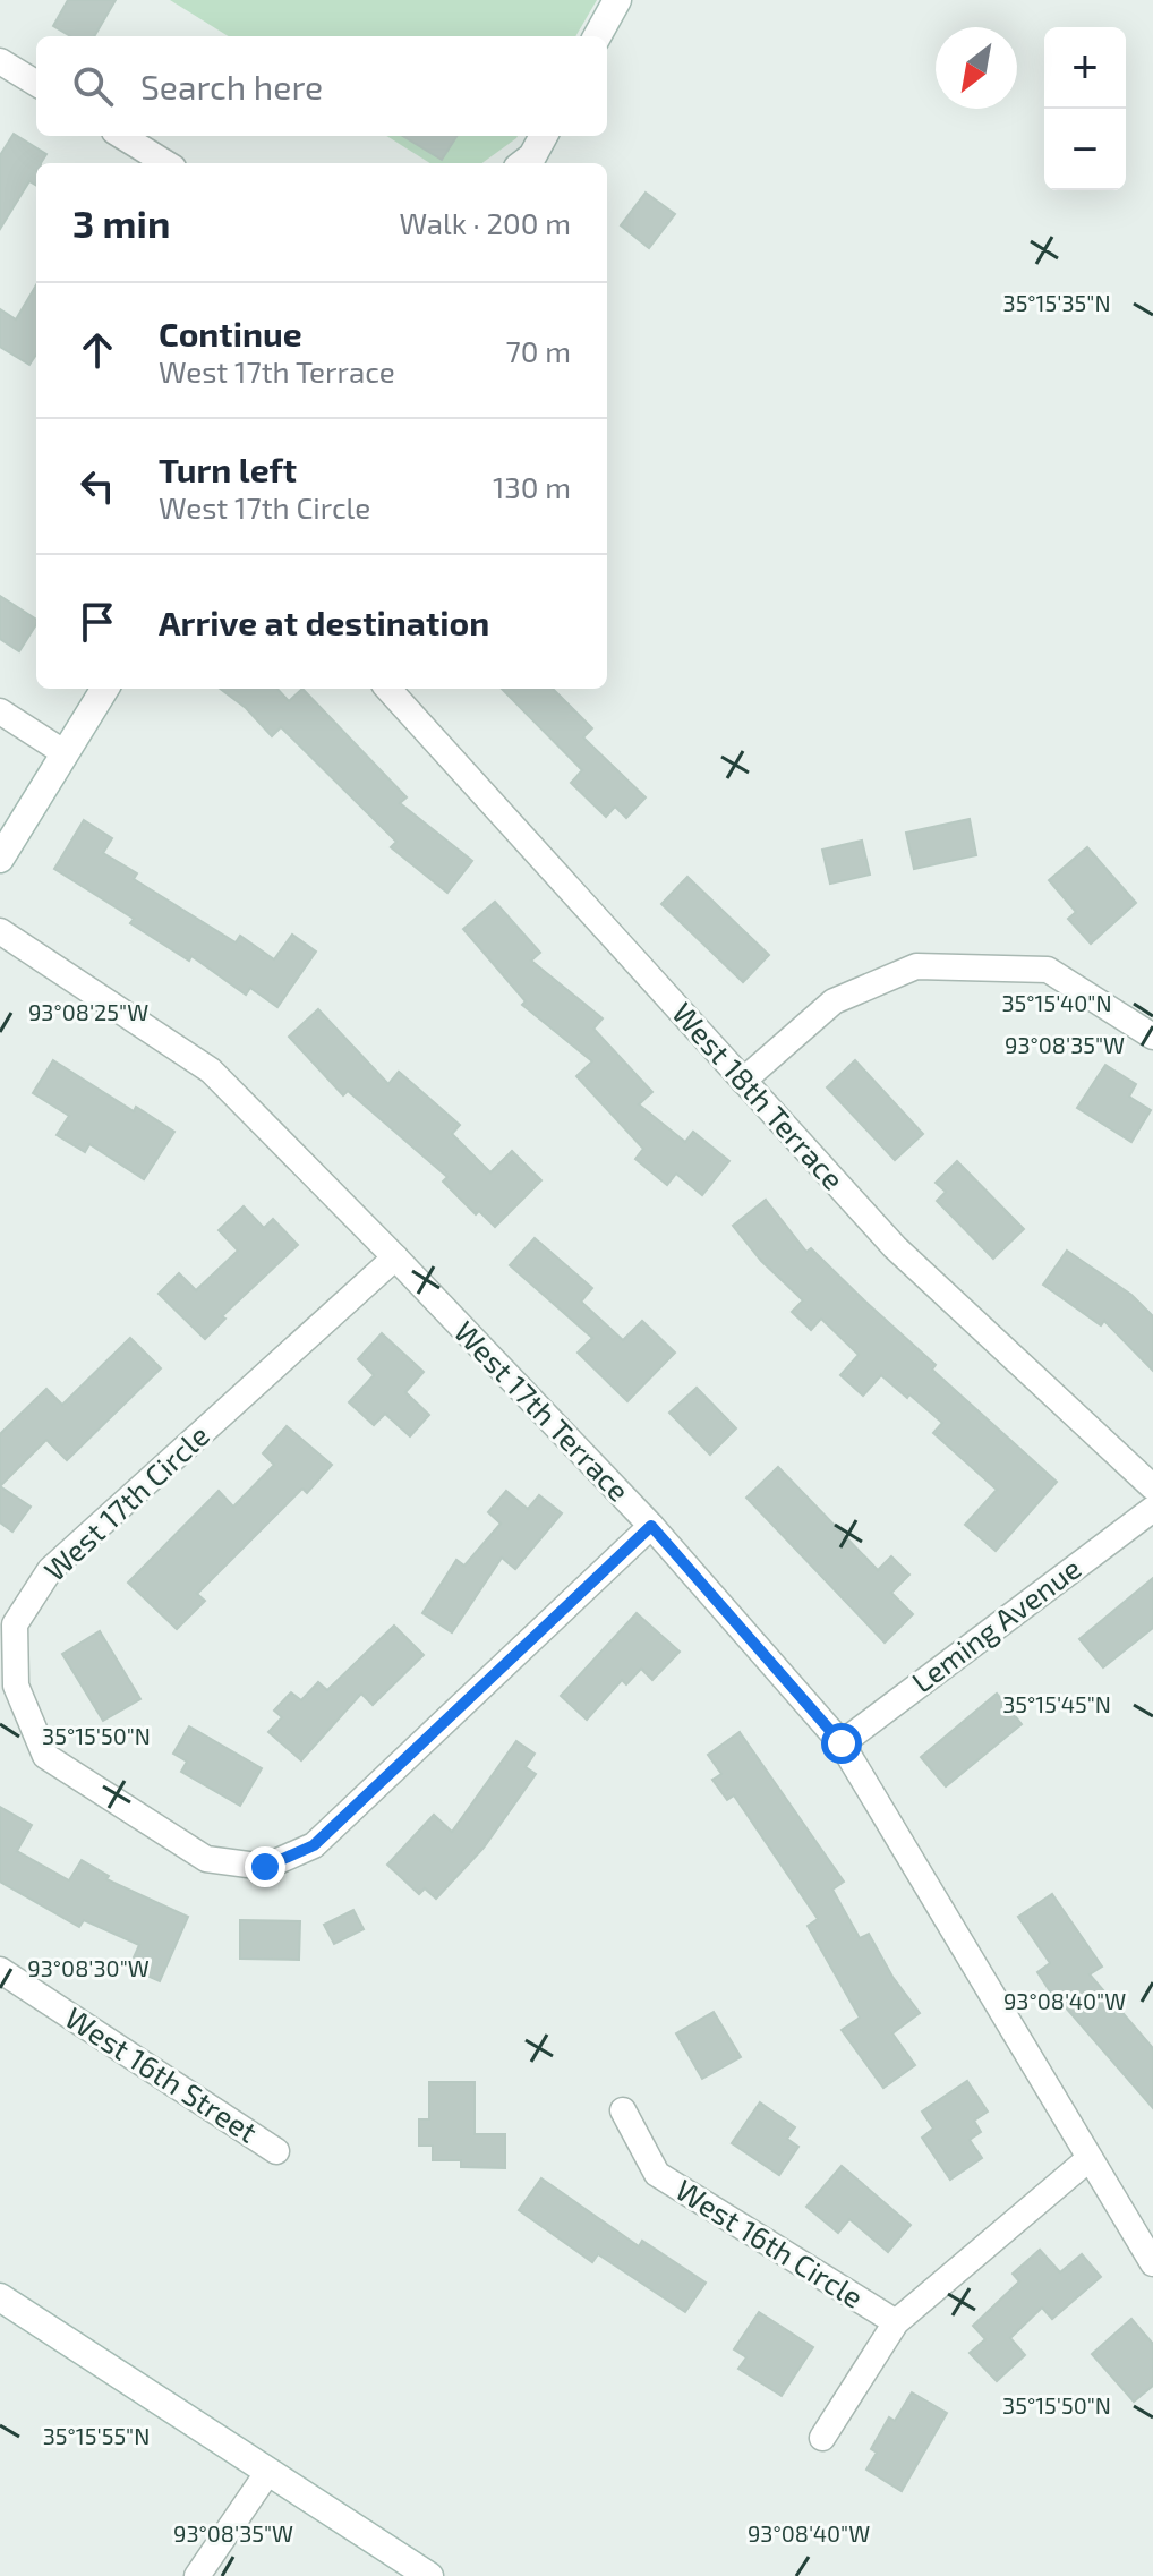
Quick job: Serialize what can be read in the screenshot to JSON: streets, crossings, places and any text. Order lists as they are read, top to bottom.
{
  "streets": {
    "street": [
      "West 18th Terrace",
      "West 17th Terrace",
      "West 17th Circle",
      "Leming Avenue",
      "West 16th Street",
      "West 16th Circle"
    ]
  },
  "crossings": [
    ["West 17th Terrace", "West 17th Circle"],
    ["West 17th Terrace", "Leming Avenue"]
  ],
  "north": "bottom left",
  "page": {
    "map_buttons": ["+", "−"],
    "search": "Search here",
    "heading": ["3 min", "Walk · 200 m"],
    "list": [
      ["Continue", "West 17th Terrace", "70 m"],
      ["Turn left", "West 17th Circle", "130 m"],
      "Arrive at destination"
    ]
  },
  "coordinates": [
    "35°15'35\"N",
    "35°15'40\"N",
    "93°08'25\"W",
    "93°08'35\"W",
    "35°15'45\"N",
    "35°15'50\"N",
    "93°08'30\"W",
    "93°08'40\"W",
    "35°15'55\"N"
  ]
}
